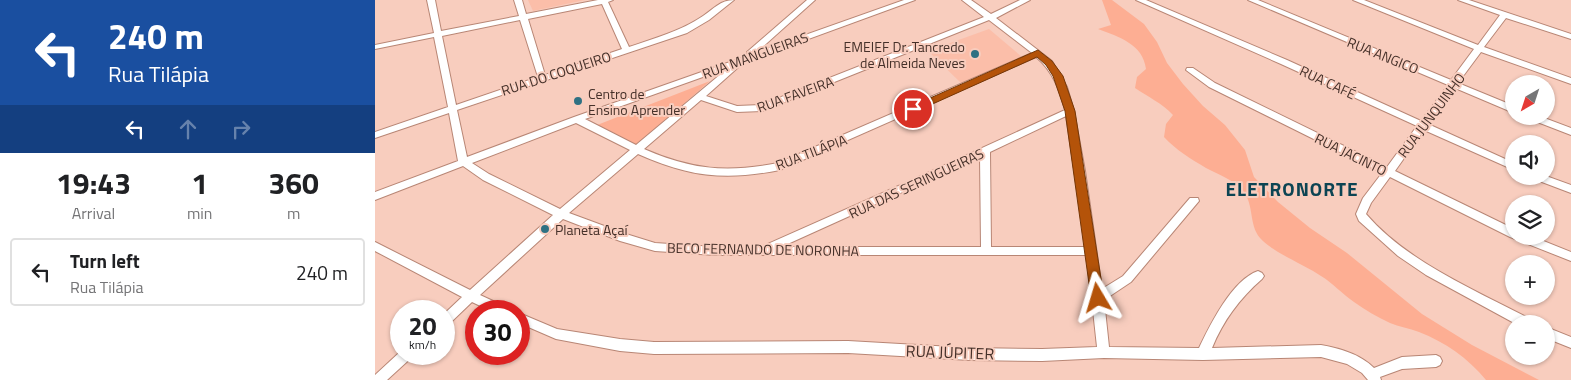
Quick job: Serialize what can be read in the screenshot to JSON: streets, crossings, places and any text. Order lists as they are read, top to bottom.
{
  "streets": {
    "street": [
      "RUA MANGUEIRAS",
      "RUA ANGICO",
      "RUA DO COQUEIRO",
      "RUA CAFÉ",
      "RUA FAVEIRA",
      "RUA JUNQUINHO",
      "RUA TILÁPIA",
      "RUA JACINTO",
      "RUA DAS SERINGUEIRAS",
      "BECO FERNANDO DE NORONHA",
      "RUA JÚPITER"
    ]
  },
  "crossings": [
    ["RUA MANGUEIRAS", "RUA TILÁPIA"],
    ["RUA MANGUEIRAS", "BECO FERNANDO DE NORONHA"],
    ["RUA ANGICO", "RUA JUNQUINHO"],
    ["RUA CAFÉ", "RUA JUNQUINHO"],
    ["RUA JUNQUINHO", "RUA JACINTO"],
    ["RUA DAS SERINGUEIRAS", "BECO FERNANDO DE NORONHA"]
  ],
  "districts": ["ELETRONORTE"],
  "places": ["EMEIEF Dr. Tancredo de Almeida Neves", "Centro de Ensino Aprender", "Planeta Açaí"],
  "north": "bottom left",
  "page": {
    "turn": ["240 m", "Rua Tilápia"],
    "map_buttons": ["+", "−"],
    "eta": [
      "19:43",
      "Arrival",
      "1",
      "min",
      "360",
      "m"
    ],
    "list": [
      {
        "name": "Turn left",
        "note": "Rua Tilápia",
        "value": "240 m"
      }
    ],
    "speed": "20 km/h",
    "limit": "30"
  }
}
